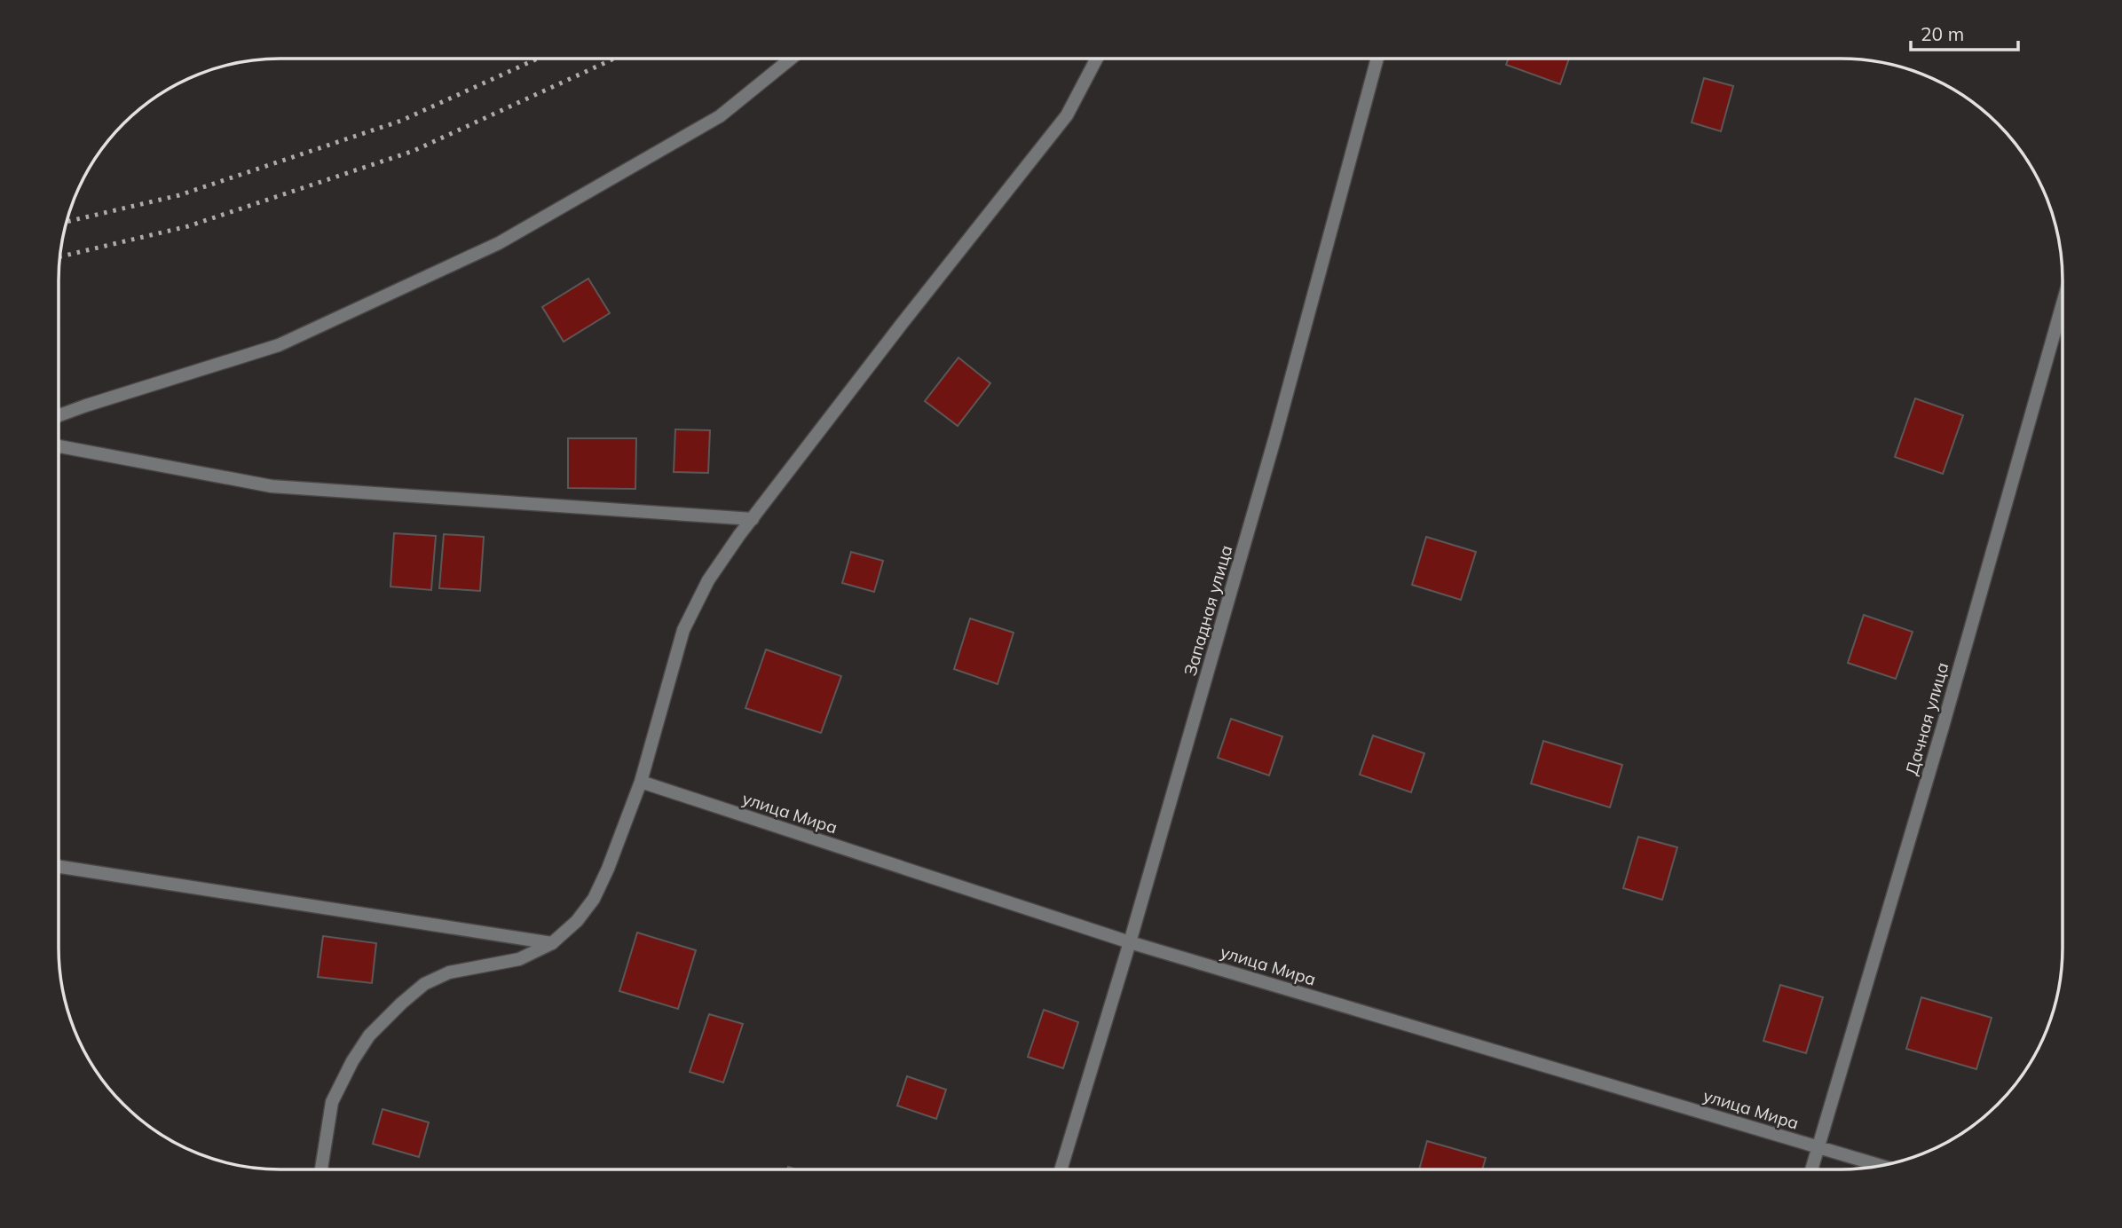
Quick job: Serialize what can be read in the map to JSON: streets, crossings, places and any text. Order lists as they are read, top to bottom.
{
  "streets": {
    "street": ["Западная улица", "Дачная улица", "улица Мира"]
  },
  "crossings": [
    ["Западная улица", "улица Мира"],
    ["Дачная улица", "улица Мира"]
  ],
  "scale_bar": "20 m"
}
